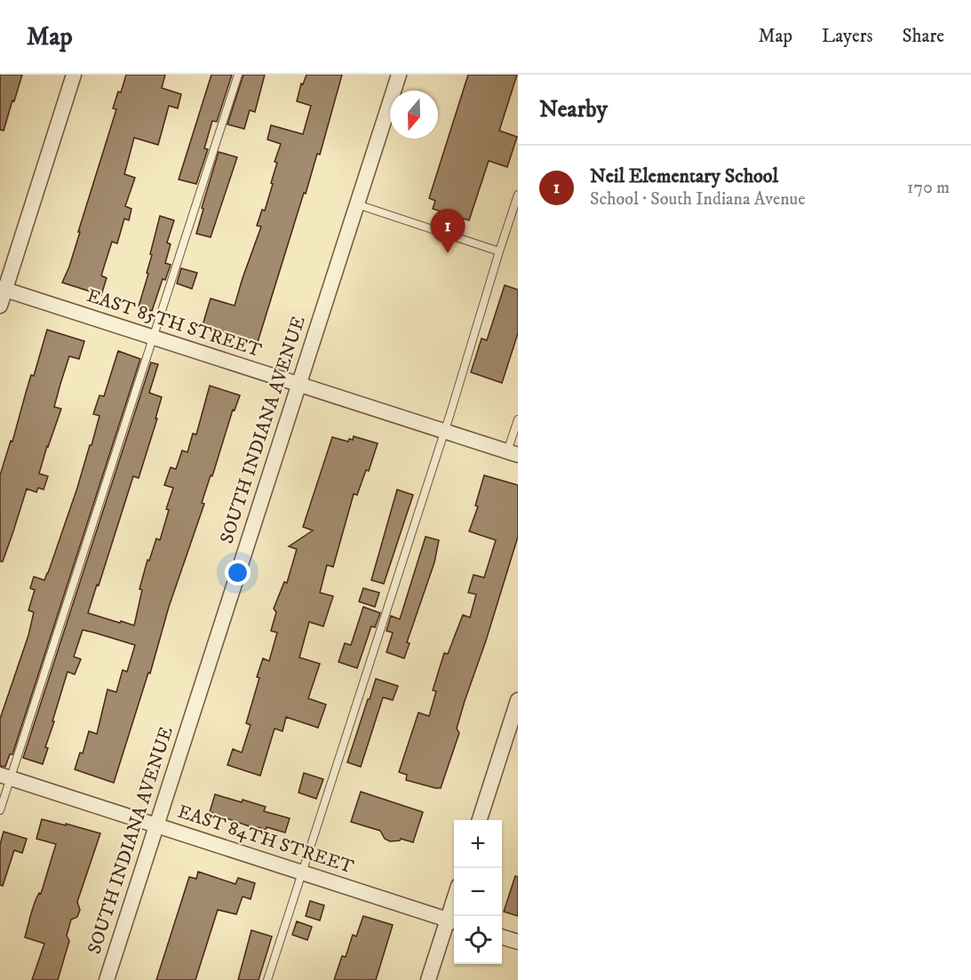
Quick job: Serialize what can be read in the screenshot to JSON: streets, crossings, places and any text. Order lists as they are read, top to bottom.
{
  "streets": {
    "street": ["EAST 85TH STREET", "SOUTH INDIANA AVENUE", "EAST 84TH STREET"]
  },
  "crossings": [
    ["EAST 85TH STREET", "SOUTH INDIANA AVENUE"],
    ["SOUTH INDIANA AVENUE", "EAST 84TH STREET"]
  ],
  "north": "bottom",
  "page": {
    "header": "Map",
    "nav": ["Map", "Layers", "Share"],
    "heading": "Nearby",
    "list": [
      {
        "mark": "1",
        "name": "Neil Elementary School",
        "note": "School · South Indiana Avenue",
        "value": "170 m"
      }
    ],
    "pins": "1",
    "map_buttons": ["+", "−"]
  }
}
